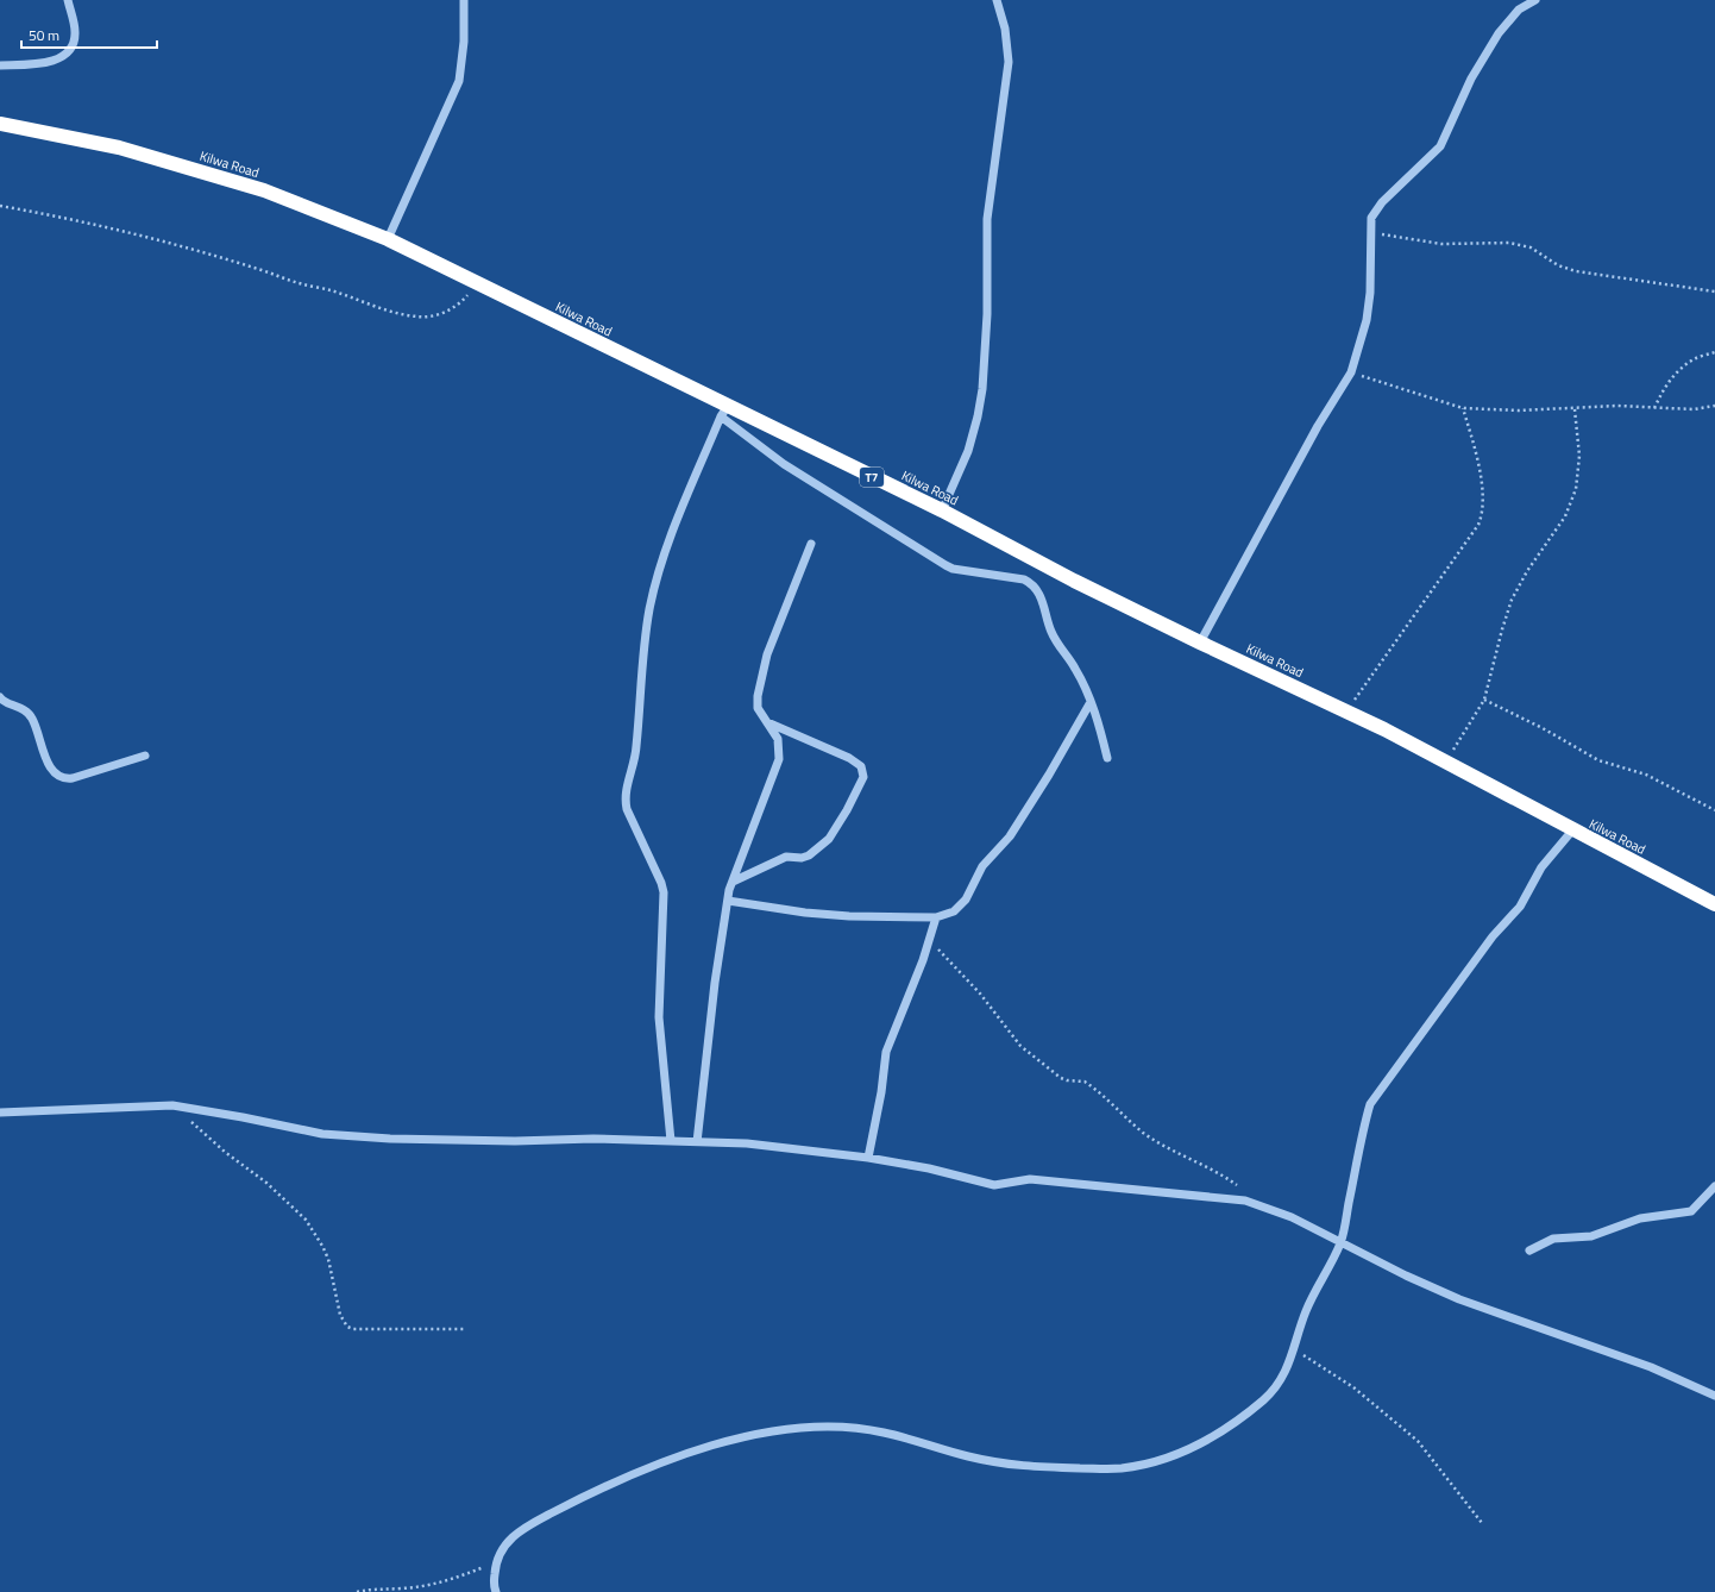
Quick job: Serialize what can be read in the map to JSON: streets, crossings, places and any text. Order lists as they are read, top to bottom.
{
  "streets": {
    "highway": ["Kilwa Road", "T7"]
  },
  "scale_bar": "50 m"
}
